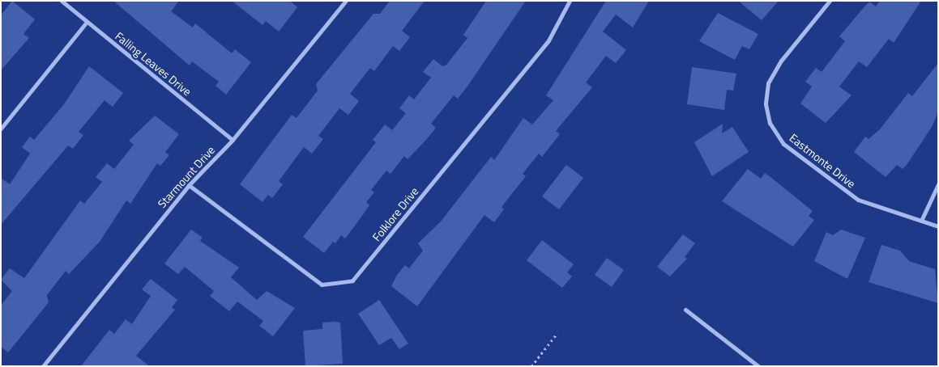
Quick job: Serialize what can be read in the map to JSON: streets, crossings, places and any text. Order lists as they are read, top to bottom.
{
  "streets": {
    "street": [
      "Falling Leaves Drive",
      "Eastmonte Drive",
      "Starmount Drive",
      "Folklore Drive"
    ]
  },
  "crossings": [
    ["Falling Leaves Drive", "Starmount Drive"],
    ["Starmount Drive", "Folklore Drive"]
  ]
}
